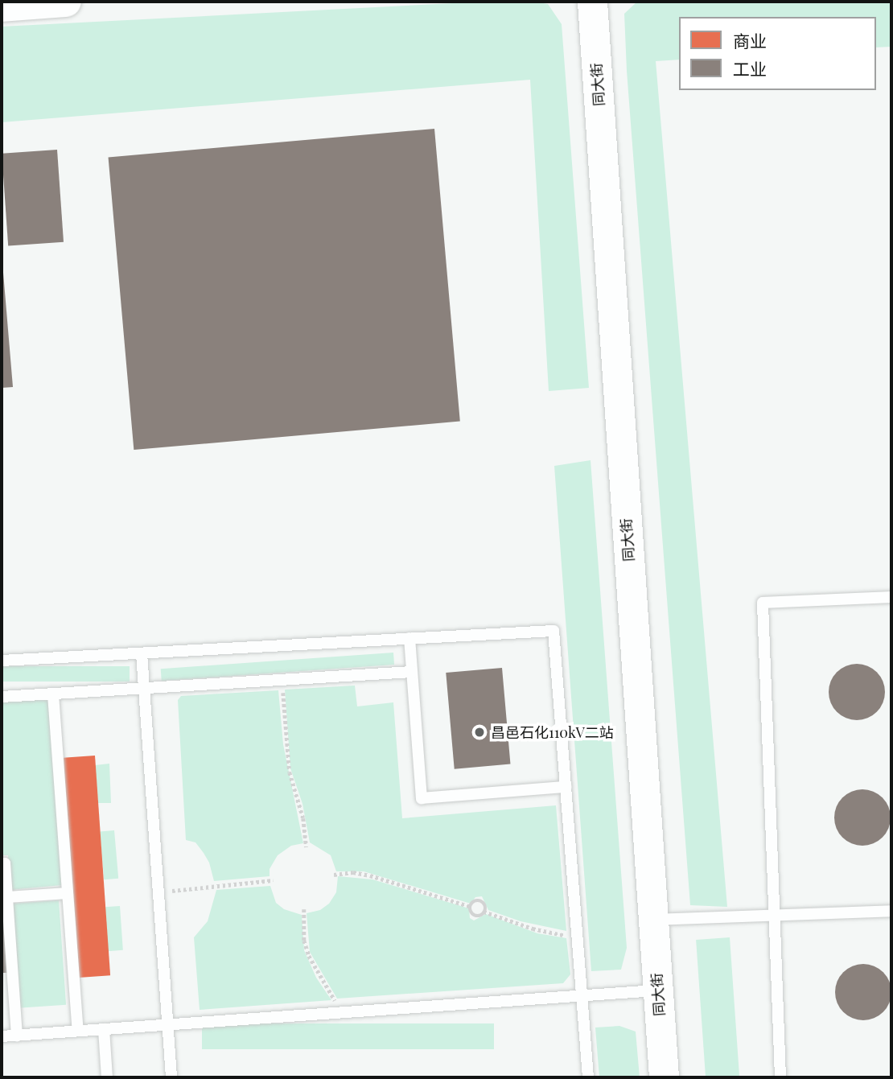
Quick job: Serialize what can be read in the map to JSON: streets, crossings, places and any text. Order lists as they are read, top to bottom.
{
  "streets": {
    "street": ["同大街"]
  },
  "places": ["昌邑石化110kV二站"],
  "legend": ["商业", "工业"]
}
